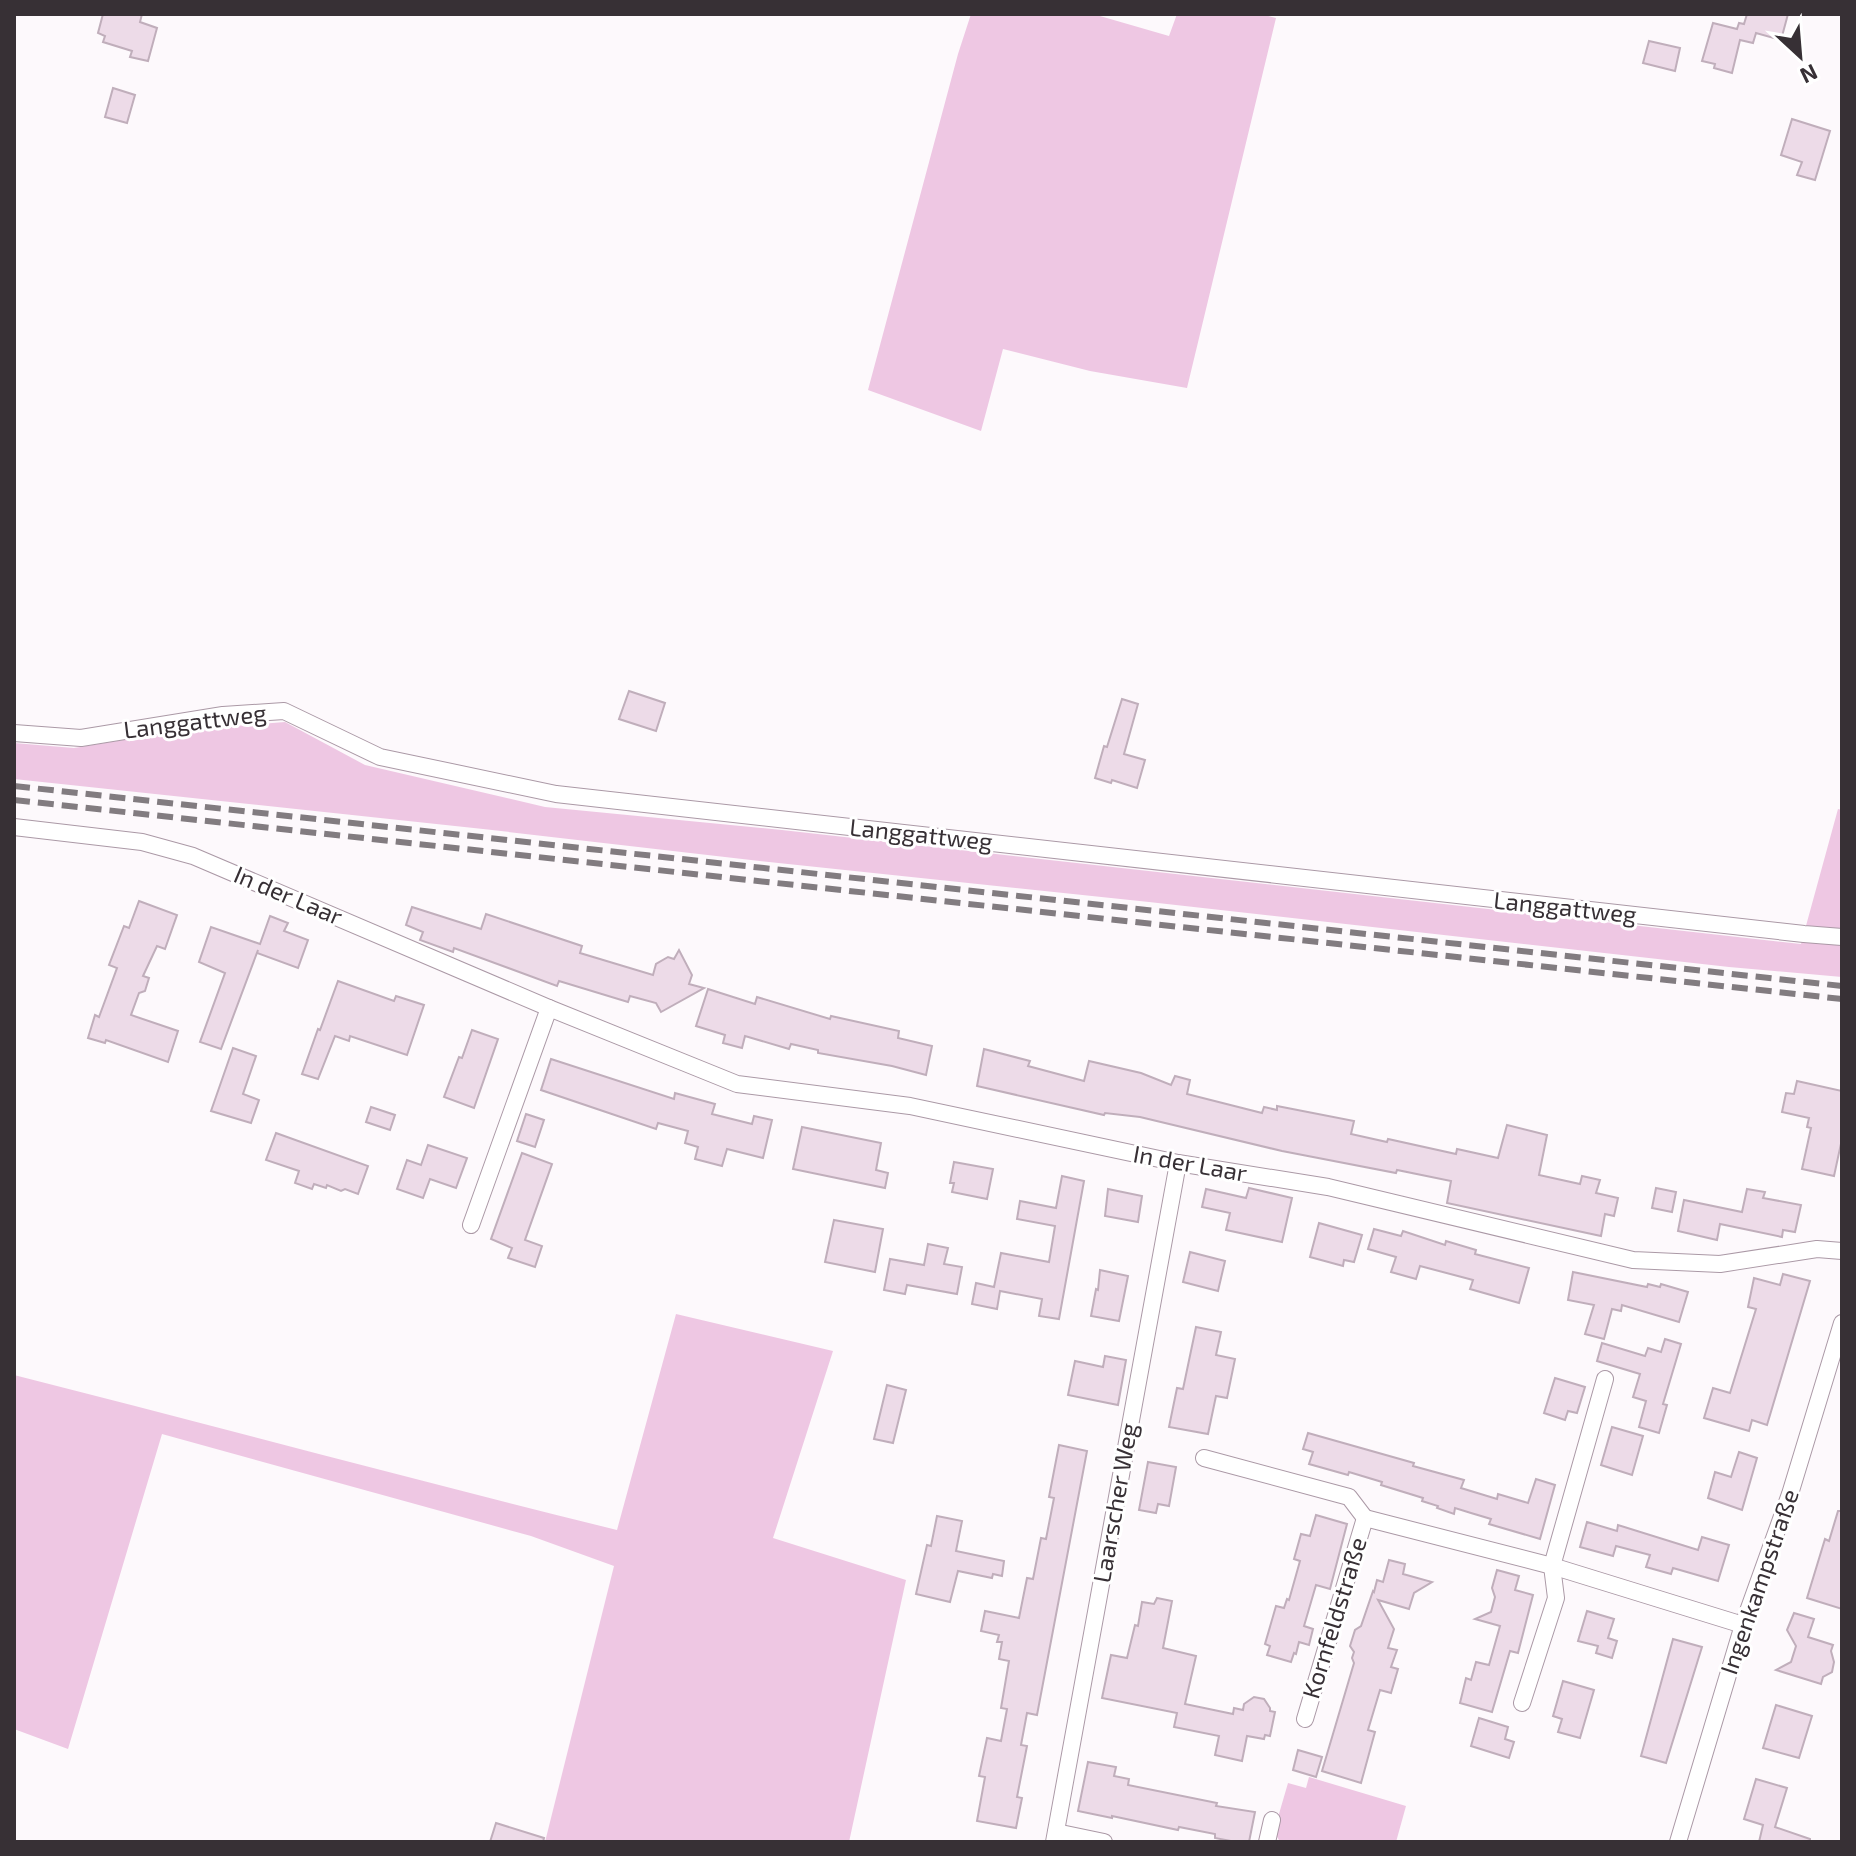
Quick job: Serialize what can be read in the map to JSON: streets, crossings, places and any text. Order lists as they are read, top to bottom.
{
  "streets": {
    "street": [
      "Langgattweg",
      "In der Laar",
      "Laarscher Weg",
      "Ingenkampstraße",
      "Kornfeldstraße"
    ]
  },
  "crossings": [
    ["In der Laar", "Laarscher Weg"],
    ["Ingenkampstraße", "Kornfeldstraße"]
  ],
  "north": "bottom right"
}
